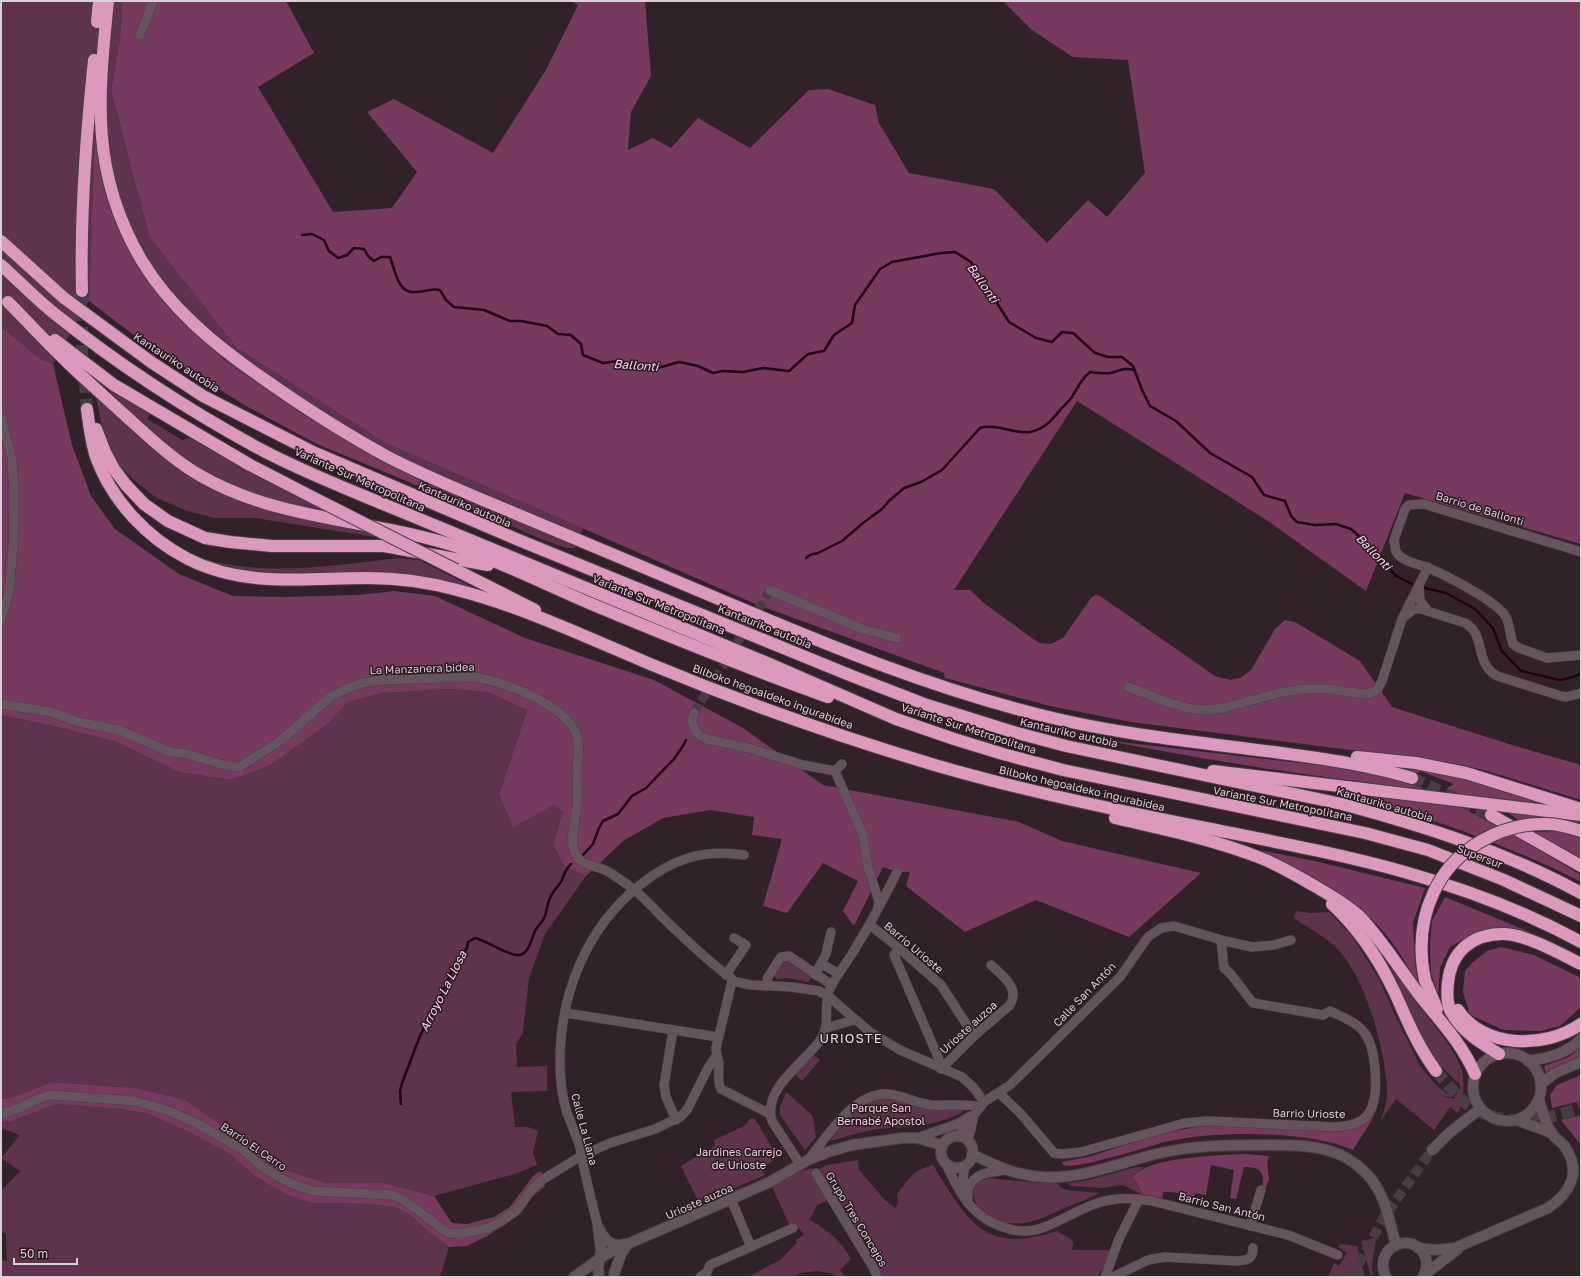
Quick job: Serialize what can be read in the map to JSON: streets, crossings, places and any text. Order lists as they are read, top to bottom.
{
  "streets": {
    "highway": [
      "Kantauriko autobia",
      "Variante Sur Metropolitana",
      "Bilboko hegoaldeko ingurabidea",
      "Supersur"
    ],
    "street": [
      "Barrio de Ballonti",
      "La Manzanera bidea",
      "Barrio Urioste",
      "Calle San Antón",
      "Urioste auzoa",
      "Calle La Llana",
      "Barrio El Cerro",
      "Barrio San Antón",
      "Grupo Tres Concejos"
    ]
  },
  "crossings": [
    ["Variante Sur Metropolitana", "Supersur"],
    ["La Manzanera bidea", "Calle La Llana"],
    ["Barrio Urioste", "Calle San Antón"],
    ["Barrio Urioste", "Urioste auzoa"],
    ["Calle San Antón", "Urioste auzoa"],
    ["Urioste auzoa", "Barrio San Antón"],
    ["Calle La Llana", "Barrio El Cerro"]
  ],
  "districts": ["URIOSTE"],
  "water": ["Ballonti", "Arroyo La Llosa"],
  "parks": ["Parque San Bernabé Apostol", "Jardines Carrejo de Urioste"],
  "scale_bar": "50 m"
}
